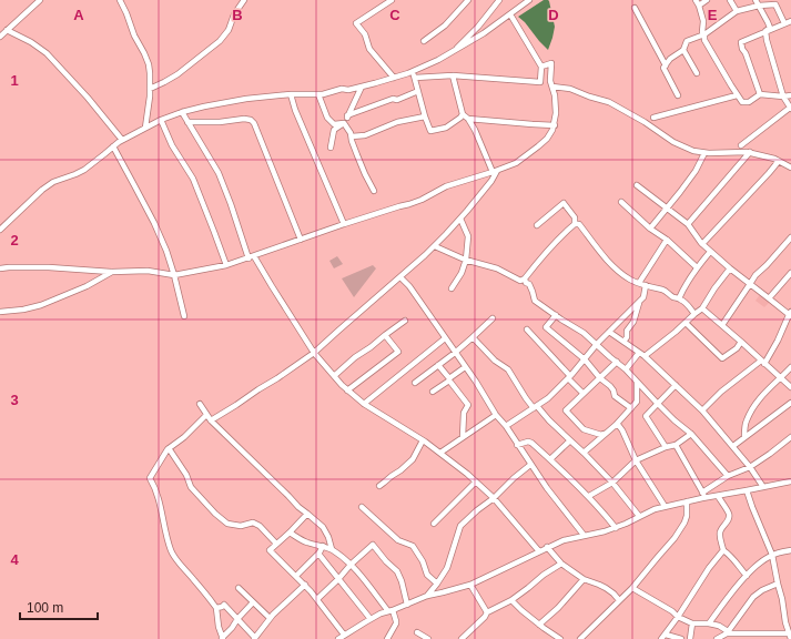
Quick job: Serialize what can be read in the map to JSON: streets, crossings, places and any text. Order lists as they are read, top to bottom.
{
  "scale_bar": "100 m",
  "grid": {
    "columns": [
      "A",
      "B",
      "C",
      "D",
      "E"
    ],
    "rows": [
      "1",
      "2",
      "3",
      "4"
    ]
  }
}
